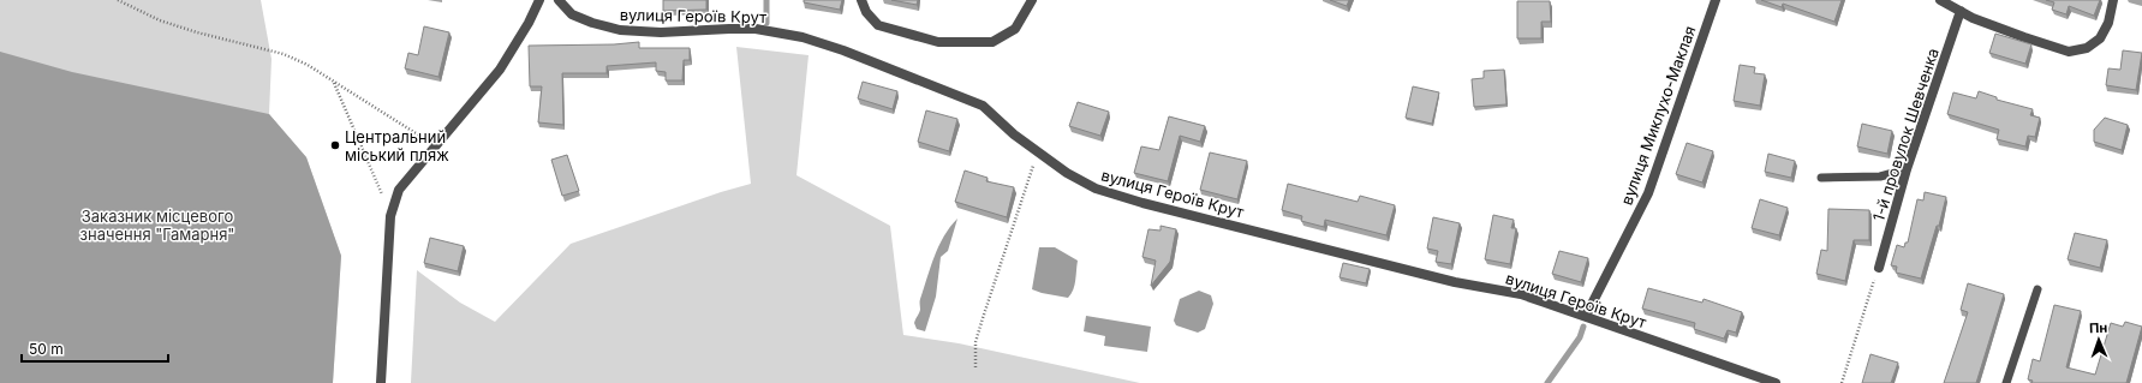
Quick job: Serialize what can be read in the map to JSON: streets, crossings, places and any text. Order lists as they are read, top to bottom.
{
  "streets": {
    "street": ["вулиця Героїв Крут", "вулиця Миклухо-Маклая", "1-й провулок Шевченка"]
  },
  "crossings": [
    ["вулиця Героїв Крут", "вулиця Миклухо-Маклая"]
  ],
  "parks": ["Заказник місцевого значення \"Гамарня\""],
  "places": ["Центральний міський пляж"],
  "scale_bar": "50 m",
  "north": "top"
}
